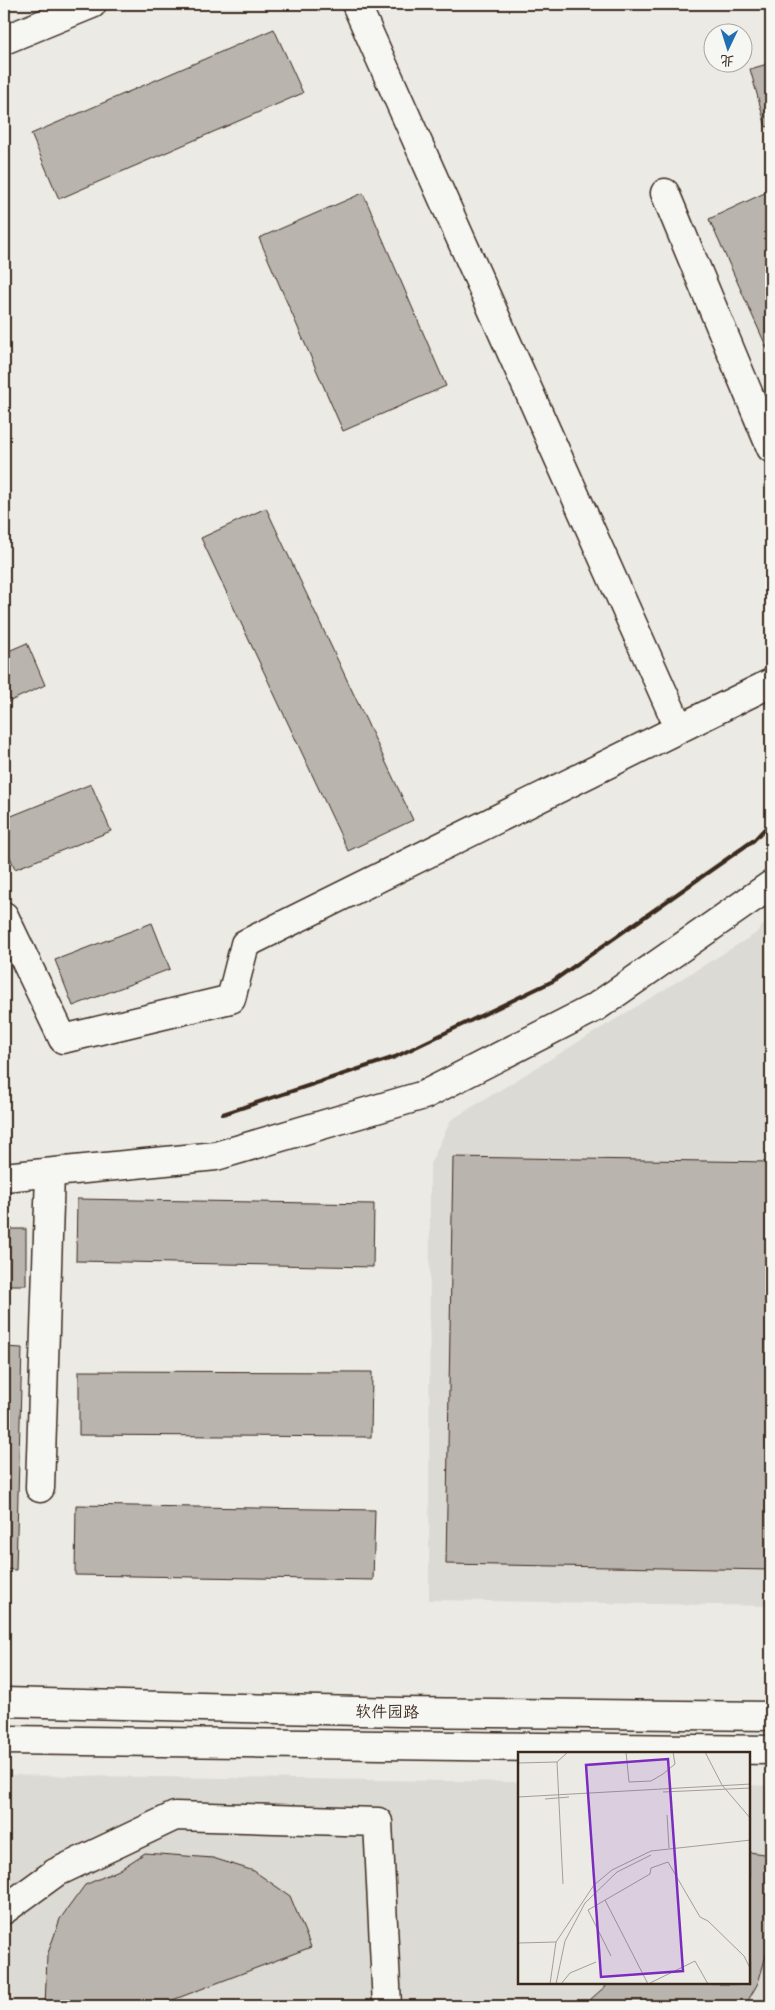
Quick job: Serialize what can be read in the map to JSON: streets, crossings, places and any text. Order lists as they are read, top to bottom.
{
  "streets": {
    "main road": ["软件园路"]
  },
  "north": "bottom"
}
